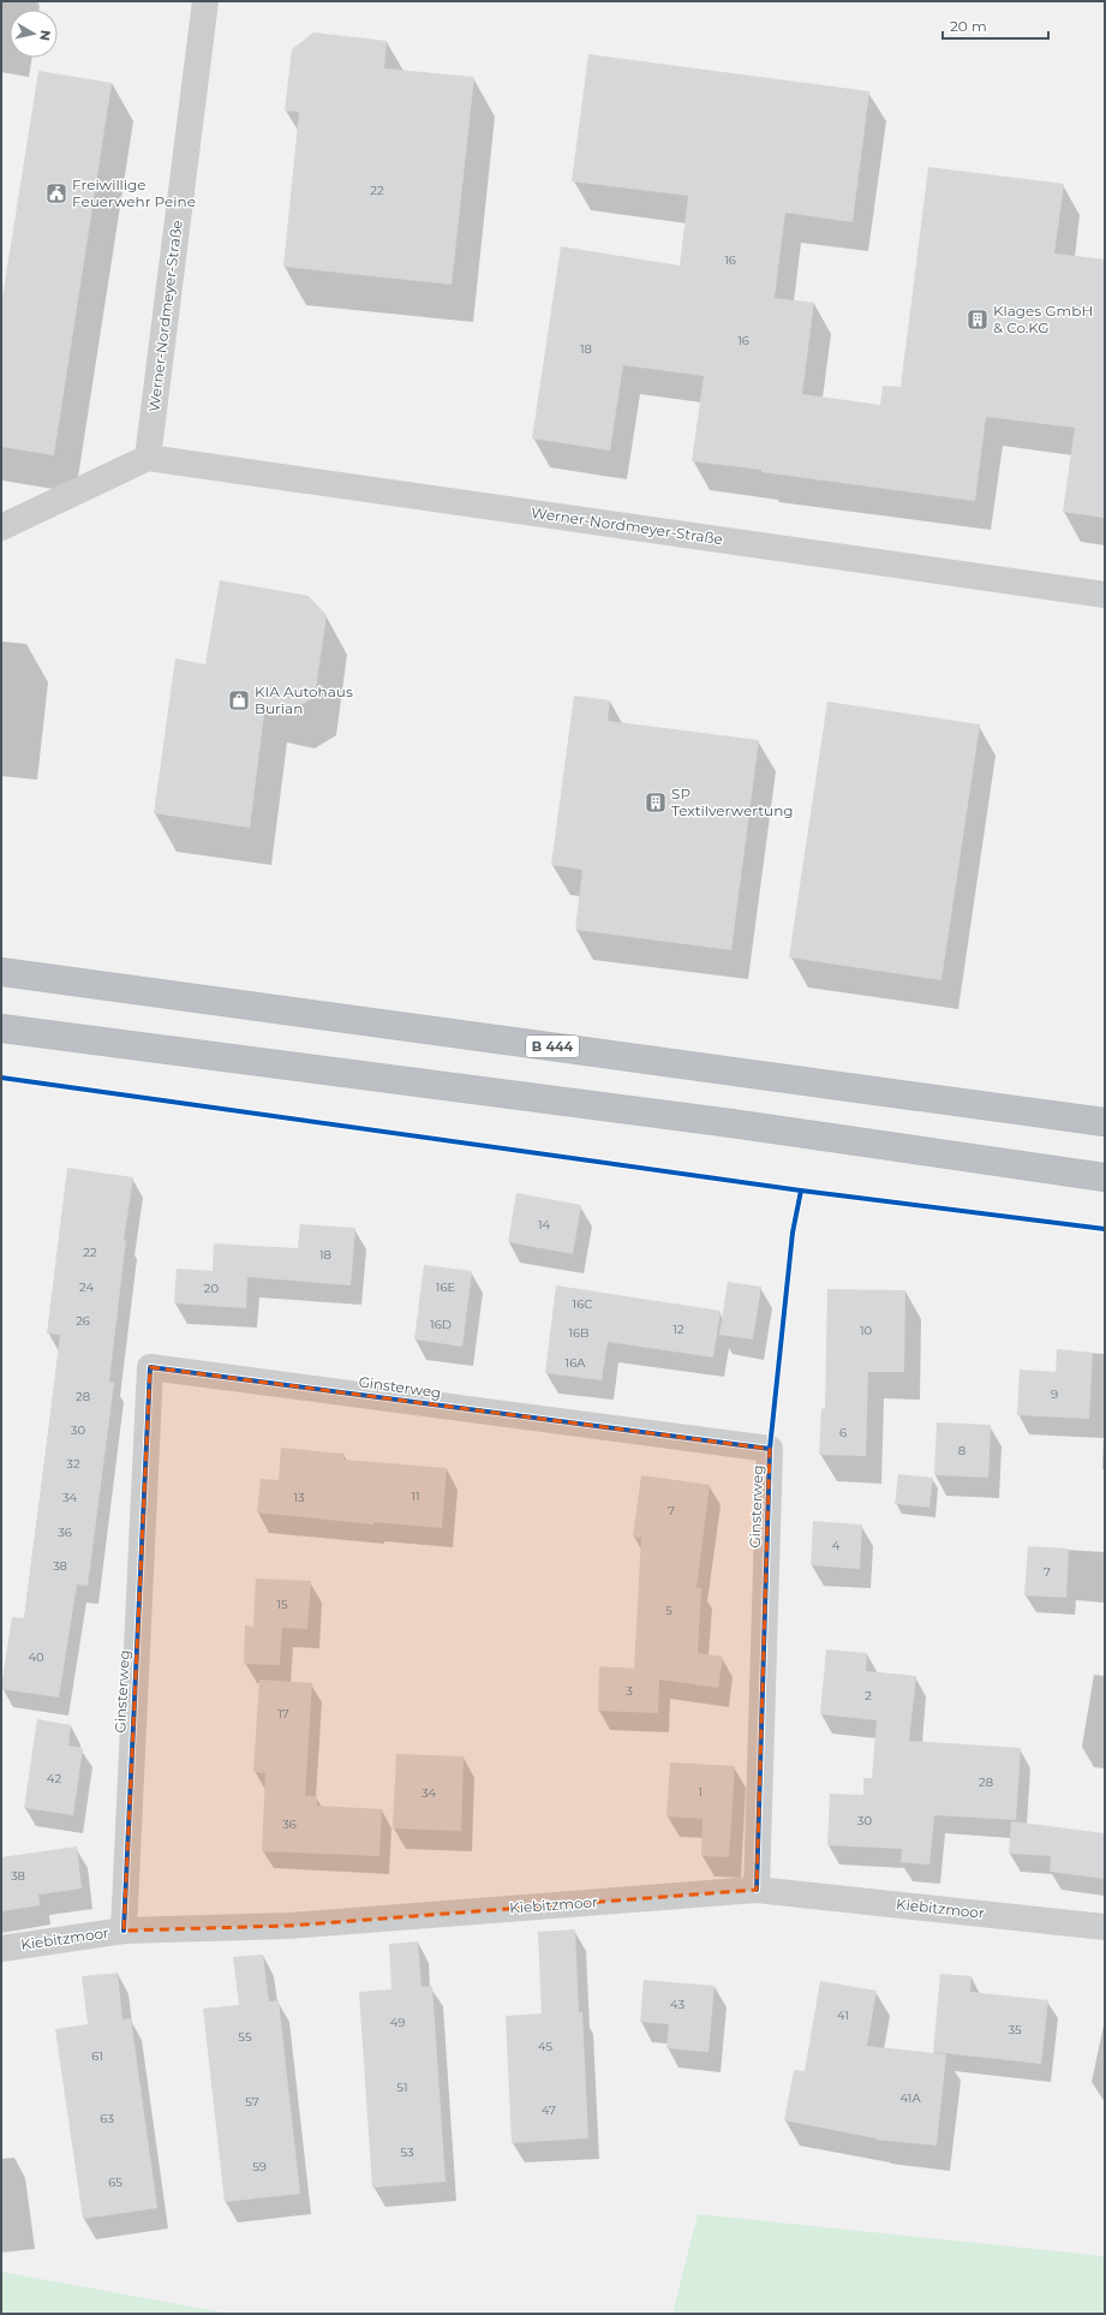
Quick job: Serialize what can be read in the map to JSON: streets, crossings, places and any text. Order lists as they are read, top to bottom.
{
  "streets": {
    "highway": ["B 444"],
    "street": ["Werner-Nordmeyer-Straße", "Ginsterweg", "Kiebitzmoor"]
  },
  "crossings": [
    ["Ginsterweg", "Kiebitzmoor"]
  ],
  "places": {
    "public building": ["Freiwillige Feuerwehr Peine"],
    "building": ["Klages GmbH & Co.KG", "SP Textilverwertung"],
    "shop": ["KIA Autohaus Burian"]
  },
  "house_numbers": [
    "22",
    "16",
    "16",
    "18",
    "14",
    "22",
    "18",
    "24",
    "16E",
    "20",
    "16C",
    "26",
    "16D",
    "12",
    "10",
    "16B",
    "16A",
    "9",
    "28",
    "30",
    "6",
    "8",
    "32",
    "11",
    "34",
    "13",
    "7",
    "36",
    "4",
    "38",
    "7",
    "15",
    "5",
    "40",
    "3",
    "2",
    "17",
    "42",
    "28",
    "1",
    "34",
    "30",
    "36",
    "38",
    "43",
    "41",
    "49",
    "35",
    "55",
    "45",
    "61",
    "51",
    "41A",
    "57",
    "47",
    "63",
    "53",
    "59",
    "65"
  ],
  "scale_bar": "20 m",
  "north": "right"
}
